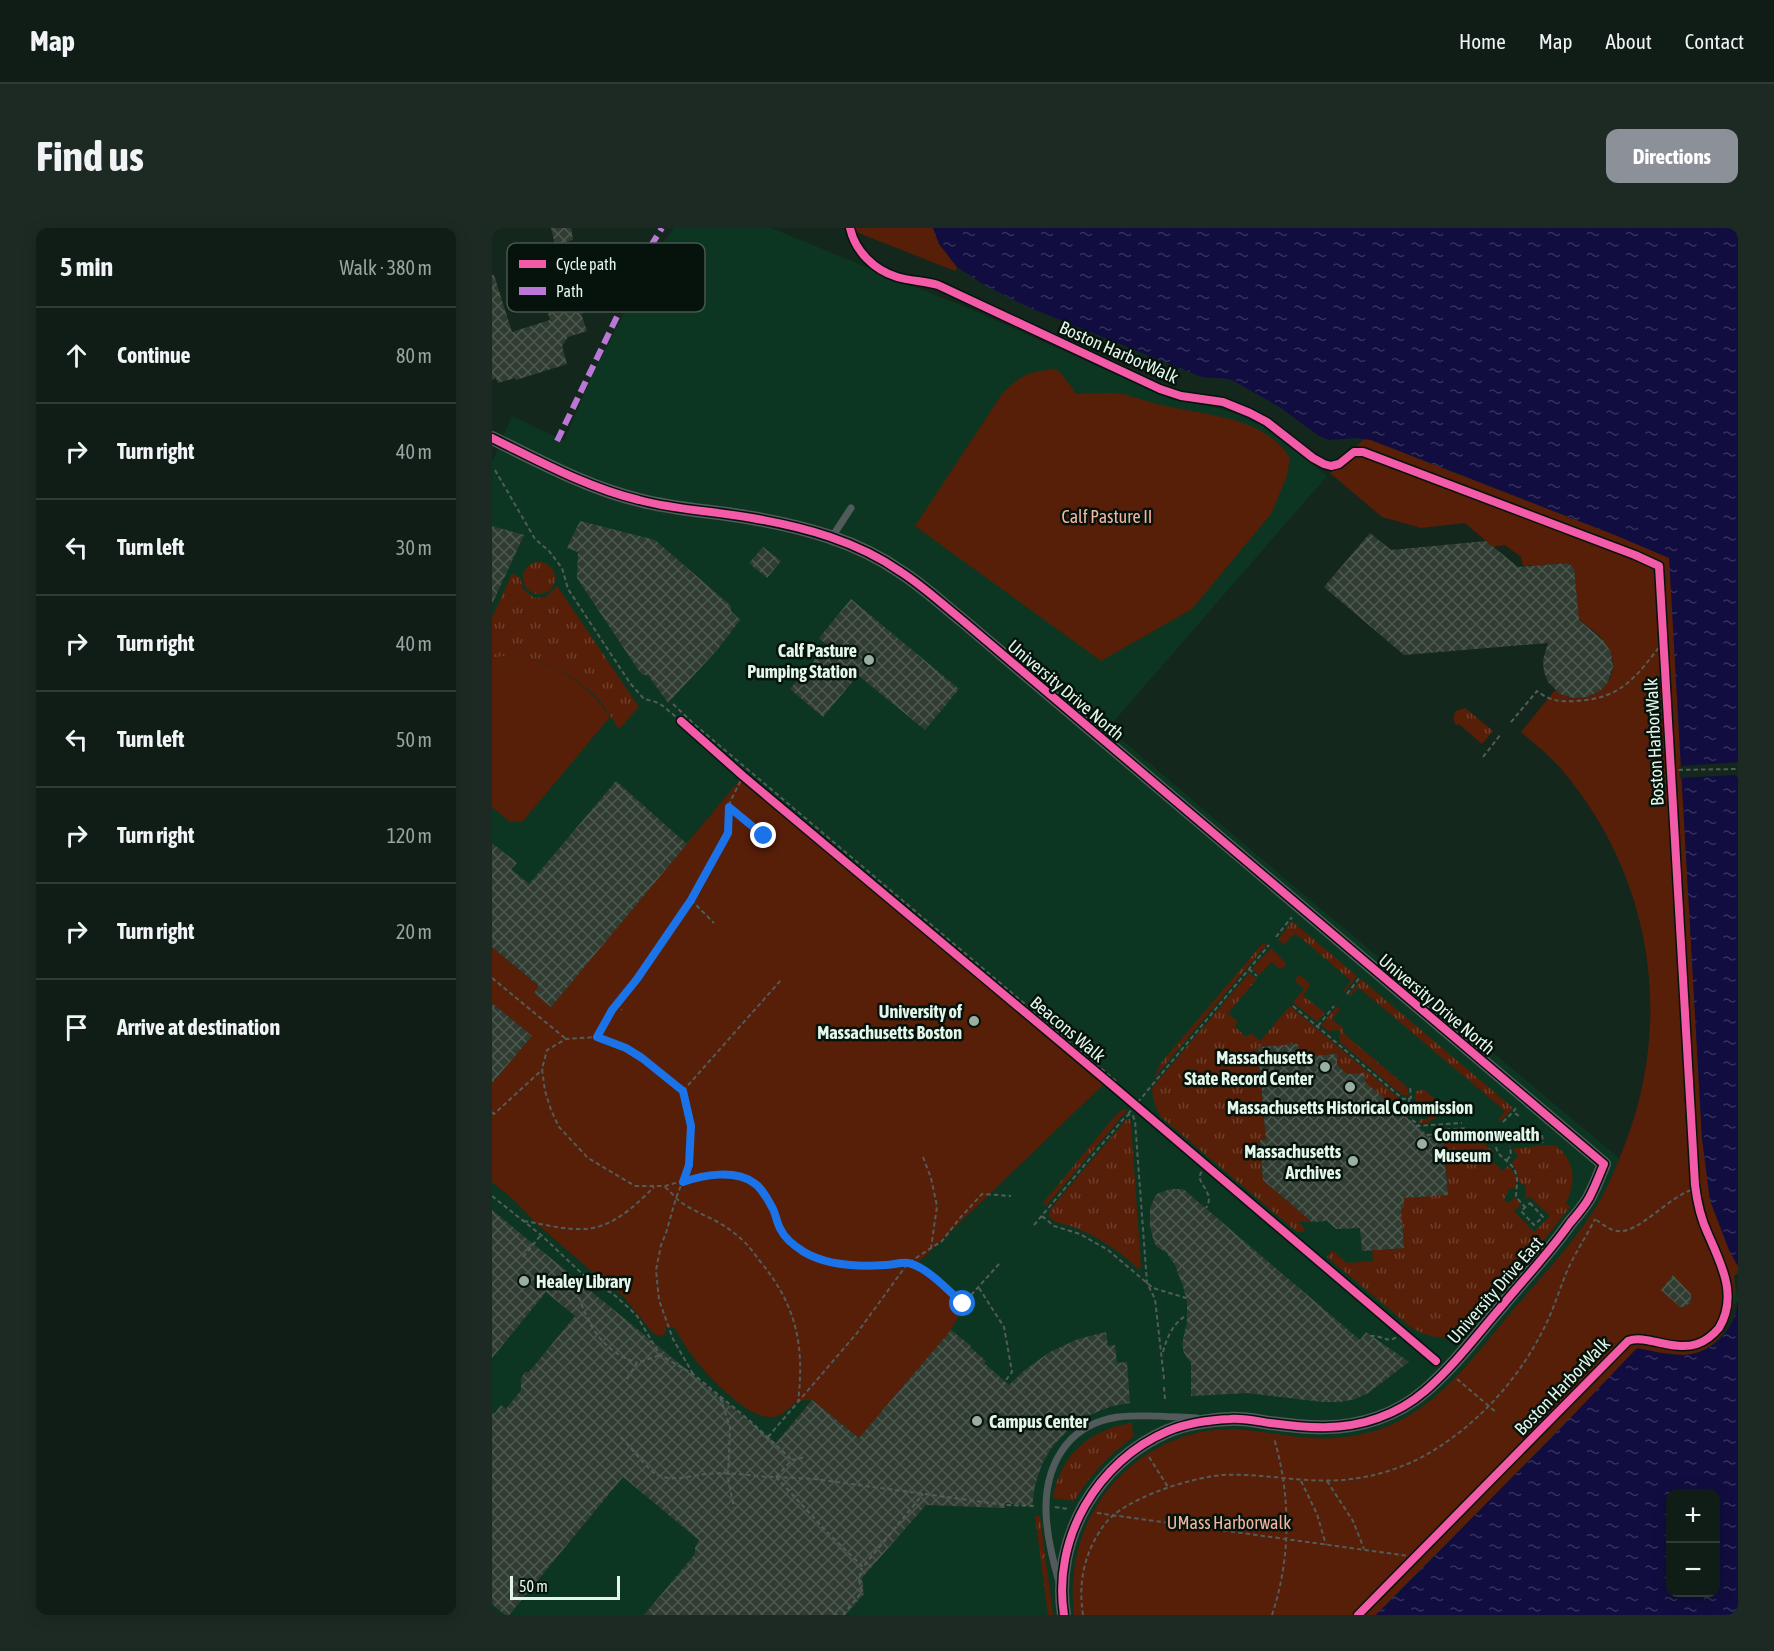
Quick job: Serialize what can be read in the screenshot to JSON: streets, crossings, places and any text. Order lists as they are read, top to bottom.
{
  "streets": {
    "street": ["University Drive North", "University Drive East"],
    "cycle path": ["Boston HarborWalk", "Beacons Walk"]
  },
  "crossings": [
    ["University Drive North", "University Drive East"]
  ],
  "parks": ["Calf Pasture II", "UMass Harborwalk"],
  "places": [
    "Calf Pasture Pumping Station",
    "University of Massachusetts Boston",
    "Massachusetts State Record Center",
    "Massachusetts Historical Commission",
    "Commonwealth Museum",
    "Massachusetts Archives",
    "Healey Library",
    "Campus Center"
  ],
  "legend": ["Cycle path", "Path"],
  "scale_bar": "50 m",
  "page": {
    "header": "Map",
    "nav": [
      "Home",
      "Map",
      "About",
      "Contact"
    ],
    "buttons": "Directions",
    "title": "Find us",
    "heading": ["5 min", "Walk · 380 m"],
    "list": [
      ["Continue", "80 m"],
      ["Turn right", "40 m"],
      ["Turn left", "30 m"],
      ["Turn right", "40 m"],
      ["Turn left", "50 m"],
      ["Turn right", "120 m"],
      ["Turn right", "20 m"],
      "Arrive at destination"
    ],
    "map_buttons": ["+", "−"],
    "scale": "50 m"
  }
}
